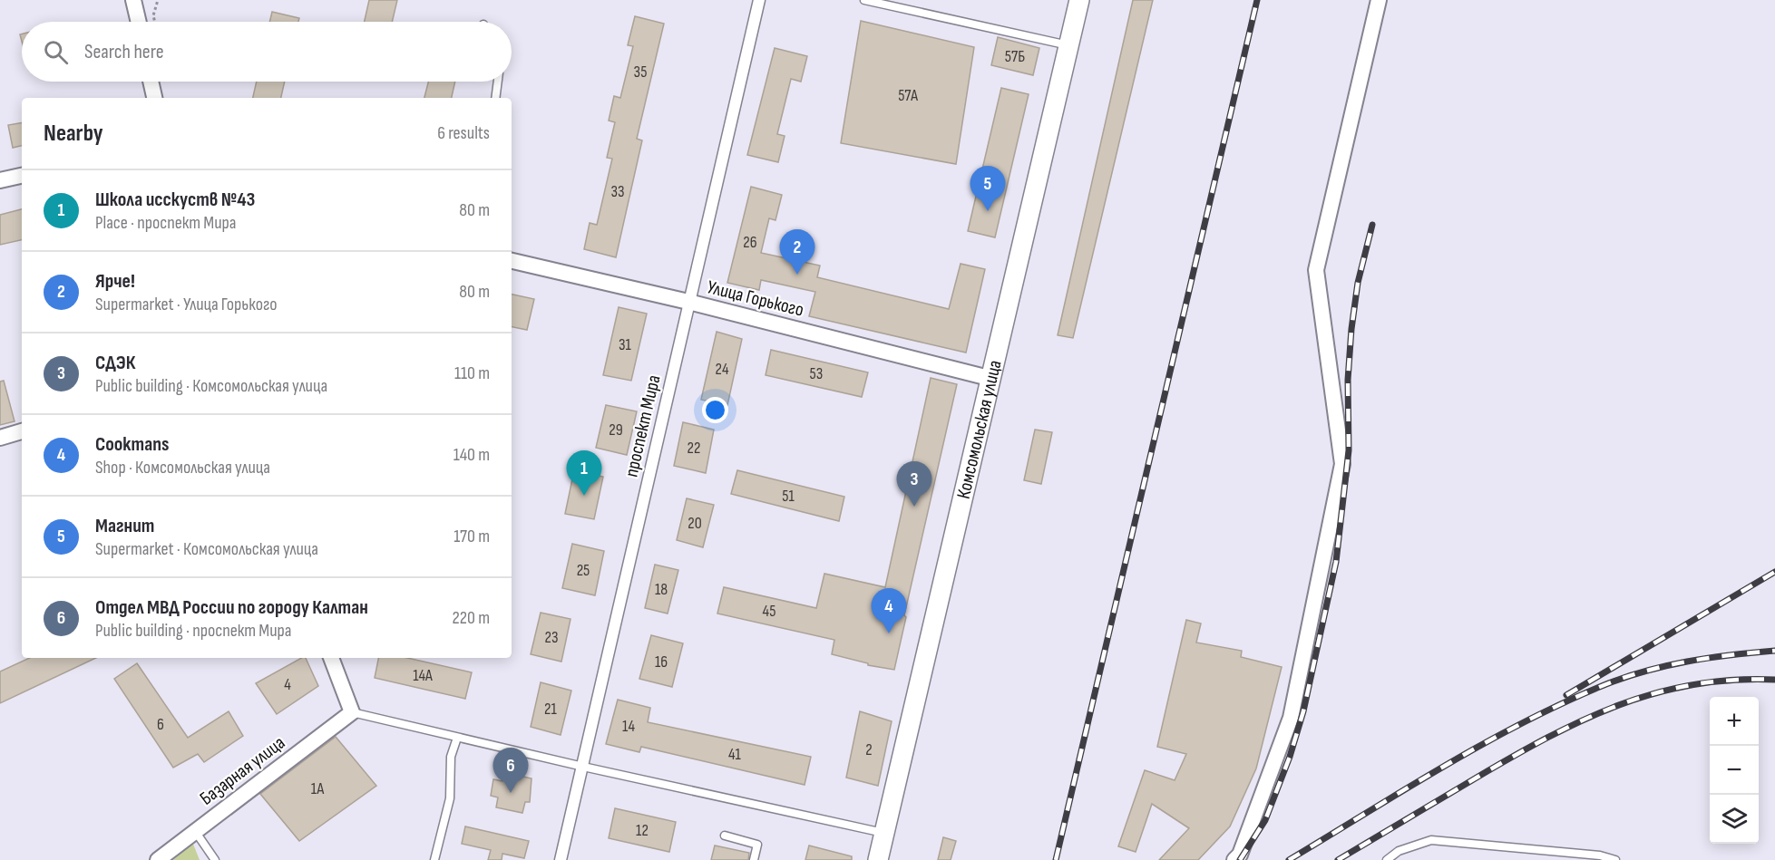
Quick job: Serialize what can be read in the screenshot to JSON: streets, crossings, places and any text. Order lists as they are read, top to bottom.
{
  "streets": {
    "street": [
      "Улица Горького",
      "проспект Мира",
      "Комсомольская улица",
      "Базарная улица"
    ]
  },
  "crossings": [
    ["Улица Горького", "проспект Мира"],
    ["Улица Горького", "Комсомольская улица"]
  ],
  "house_numbers": [
    "57Б",
    "35",
    "57А",
    "33",
    "26",
    "31",
    "24",
    "53",
    "29",
    "22",
    "51",
    "20",
    "25",
    "18",
    "45",
    "23",
    "16",
    "14А",
    "4",
    "21",
    "6",
    "14",
    "2",
    "41",
    "1А",
    "12"
  ],
  "page": {
    "search": "Search here",
    "heading": ["Nearby", "6 results"],
    "pins": [
      "5",
      "2",
      "1",
      "3",
      "4",
      "6"
    ],
    "list": [
      {
        "mark": "1",
        "name": "Школа исскуств №43",
        "note": "Place · проспект Мира",
        "value": "80 m"
      },
      {
        "mark": "2",
        "name": "Ярче!",
        "note": "Supermarket · Улица Горького",
        "value": "80 m"
      },
      {
        "mark": "3",
        "name": "СДЭК",
        "note": "Public building · Комсомольская улица",
        "value": "110 m"
      },
      {
        "mark": "4",
        "name": "Cookmans",
        "note": "Shop · Комсомольская улица",
        "value": "140 m"
      },
      {
        "mark": "5",
        "name": "Магнит",
        "note": "Supermarket · Комсомольская улица",
        "value": "170 m"
      },
      {
        "mark": "6",
        "name": "Отдел МВД России по городу Калтан",
        "note": "Public building · проспект Мира",
        "value": "220 m"
      }
    ],
    "map_buttons": ["+", "−"]
  }
}
